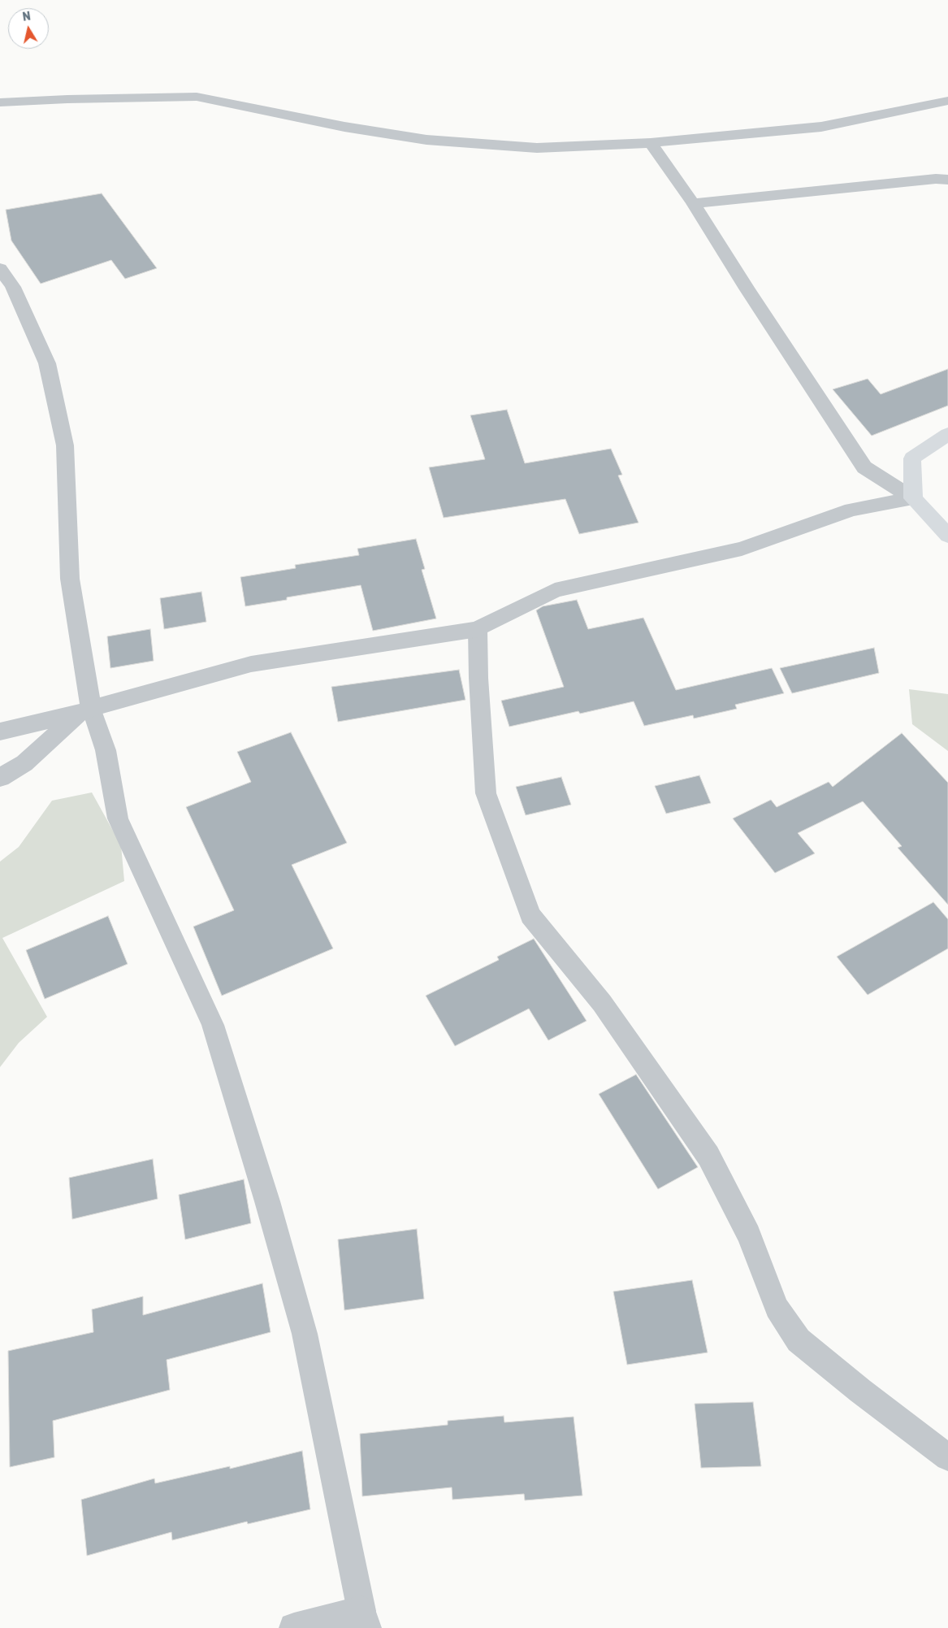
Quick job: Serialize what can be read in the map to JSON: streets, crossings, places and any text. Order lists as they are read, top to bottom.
{
  "north": "top"
}
